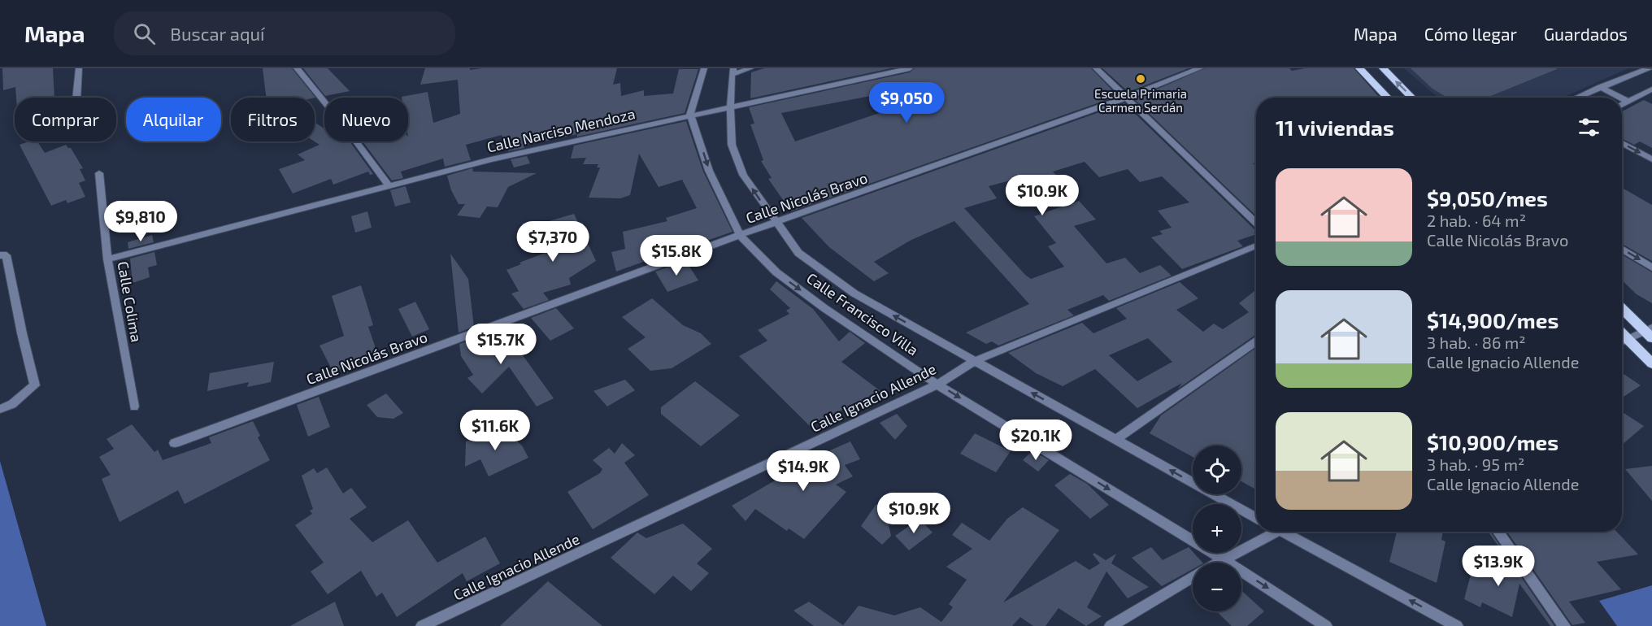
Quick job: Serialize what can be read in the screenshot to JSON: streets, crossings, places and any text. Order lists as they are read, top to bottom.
{
  "streets": {
    "street": [
      "Calle Narciso Mendoza",
      "Calle Nicolás Bravo",
      "Calle Colima",
      "Calle Francisco Villa",
      "Calle Ignacio Allende"
    ]
  },
  "crossings": [
    ["Calle Narciso Mendoza", "Calle Colima"],
    ["Calle Narciso Mendoza", "Calle Francisco Villa"],
    ["Calle Nicolás Bravo", "Calle Francisco Villa"],
    ["Calle Francisco Villa", "Calle Ignacio Allende"]
  ],
  "places": ["Escuela Primaria Carmen Serdán"],
  "page": {
    "header": "Mapa",
    "search": "Buscar aquí",
    "nav": ["Mapa", "Cómo llegar", "Guardados"],
    "price": [
      "$9,050",
      "$10.9K",
      "$9,810",
      "$7,370",
      "$15.8K",
      "$15.7K",
      "$11.6K",
      "$20.1K",
      "$14.9K",
      "$10.9K",
      "$13.9K"
    ],
    "chip": [
      "Comprar",
      "Alquilar",
      "Filtros",
      "Nuevo"
    ],
    "heading": "11 viviendas",
    "list": [
      {
        "name": "$9,050/mes",
        "note": "2 hab. · 64 m² · Calle Nicolás Bravo"
      },
      {
        "name": "$14,900/mes",
        "note": "3 hab. · 86 m² · Calle Ignacio Allende"
      },
      {
        "name": "$10,900/mes",
        "note": "3 hab. · 95 m² · Calle Ignacio Allende"
      }
    ],
    "map_buttons": ["+", "−"]
  }
}
